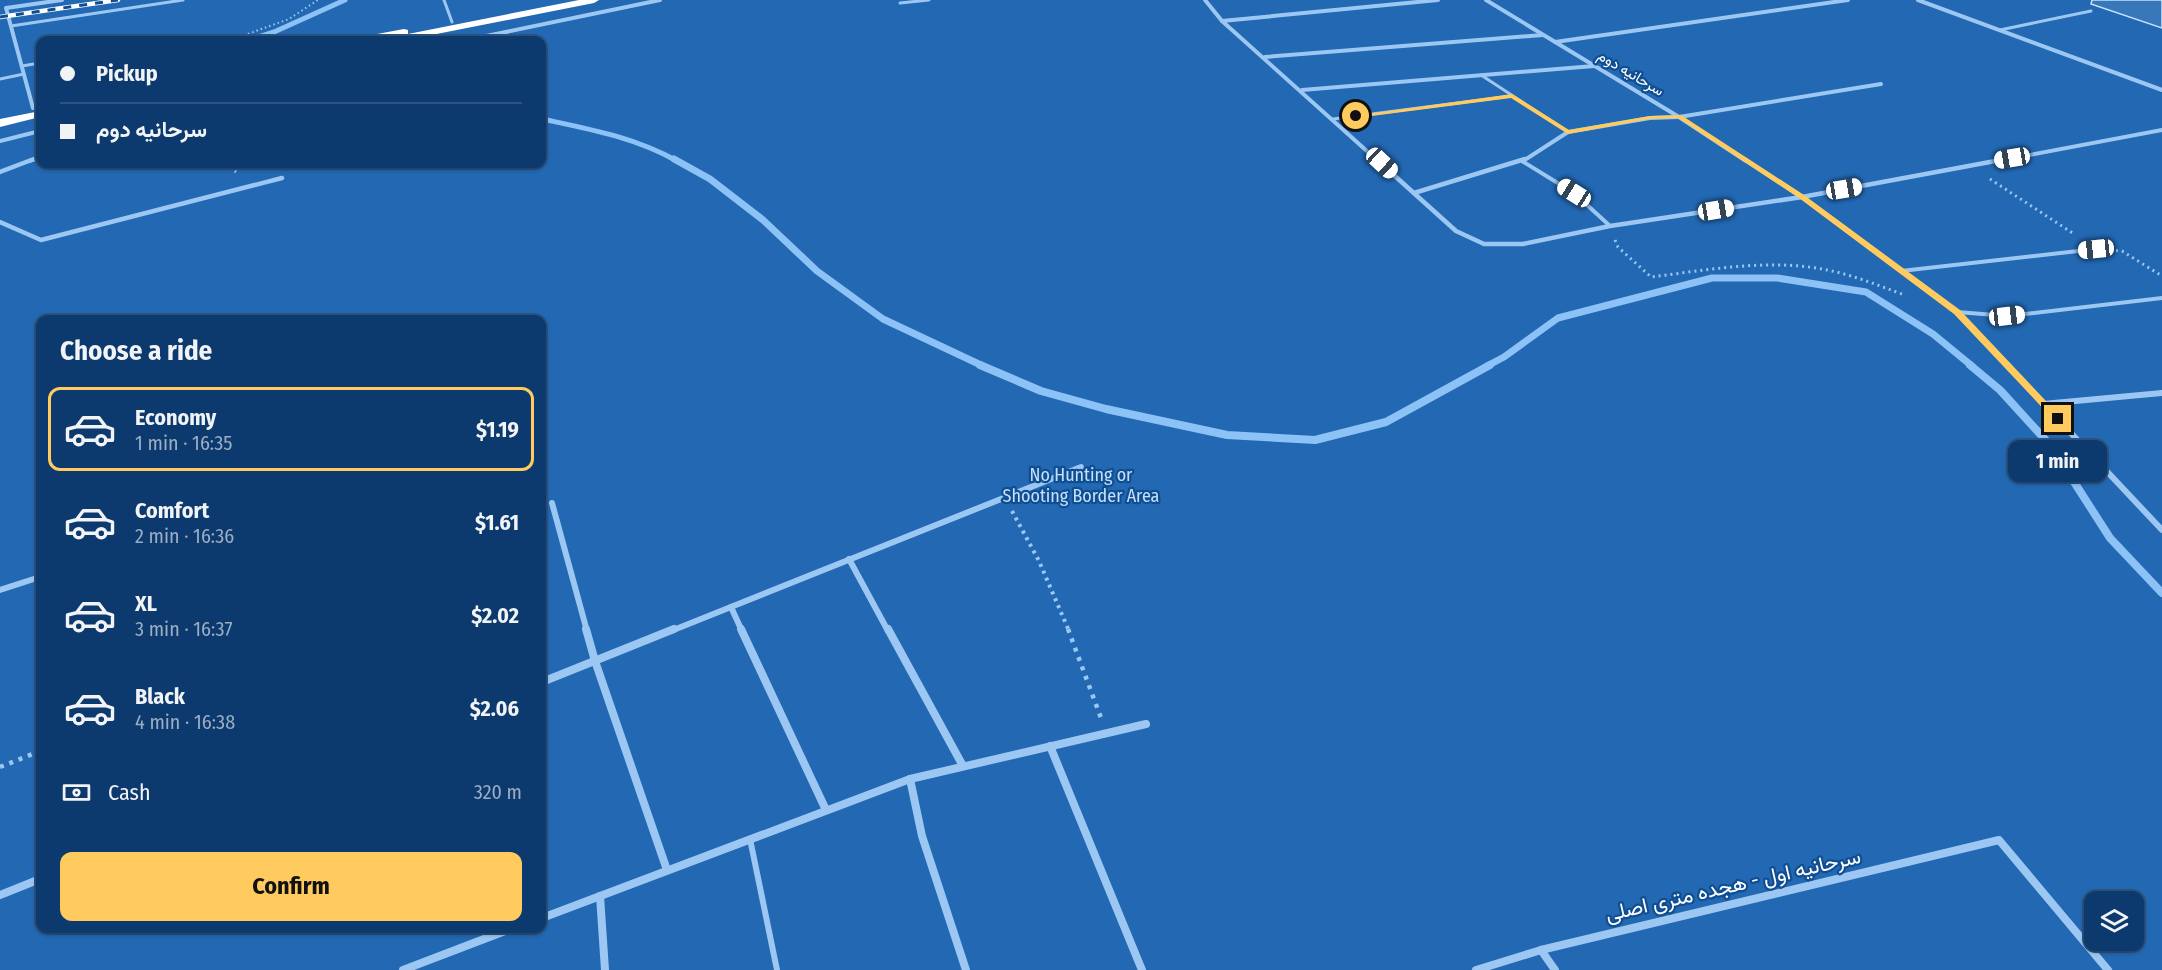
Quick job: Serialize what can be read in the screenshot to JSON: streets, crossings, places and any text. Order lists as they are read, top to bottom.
{
  "streets": {
    "street": ["سرحانیه دوم", "سرحانیه اول - هجده متری اصلی"]
  },
  "parks": ["No Hunting or Shooting Border Area"],
  "page": {
    "banner": ["Pickup", "سرحانیه دوم"],
    "heading": "Choose a ride",
    "list": [
      {
        "name": "Economy",
        "note": "1 min · 16:35",
        "value": "$1.19"
      },
      {
        "name": "Comfort",
        "note": "2 min · 16:36",
        "value": "$1.61"
      },
      {
        "name": "XL",
        "note": "3 min · 16:37",
        "value": "$2.02"
      },
      {
        "name": "Black",
        "note": "4 min · 16:38",
        "value": "$2.06"
      }
    ],
    "bubble": "1 min",
    "pay": ["Cash", "320 m"],
    "buttons": "Confirm"
  }
}
